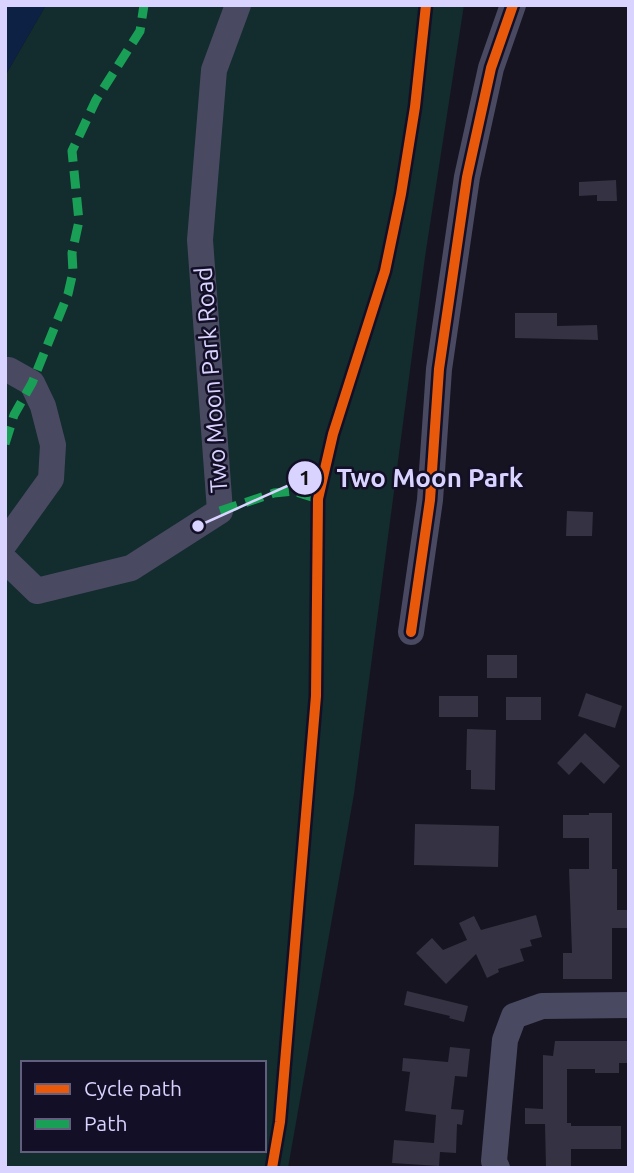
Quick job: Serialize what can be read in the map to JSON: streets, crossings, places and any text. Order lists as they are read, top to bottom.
{
  "streets": {
    "street": ["Two Moon Park Road"]
  },
  "places": ["Two Moon Park"],
  "legend": ["Cycle path", "Path"]
}
